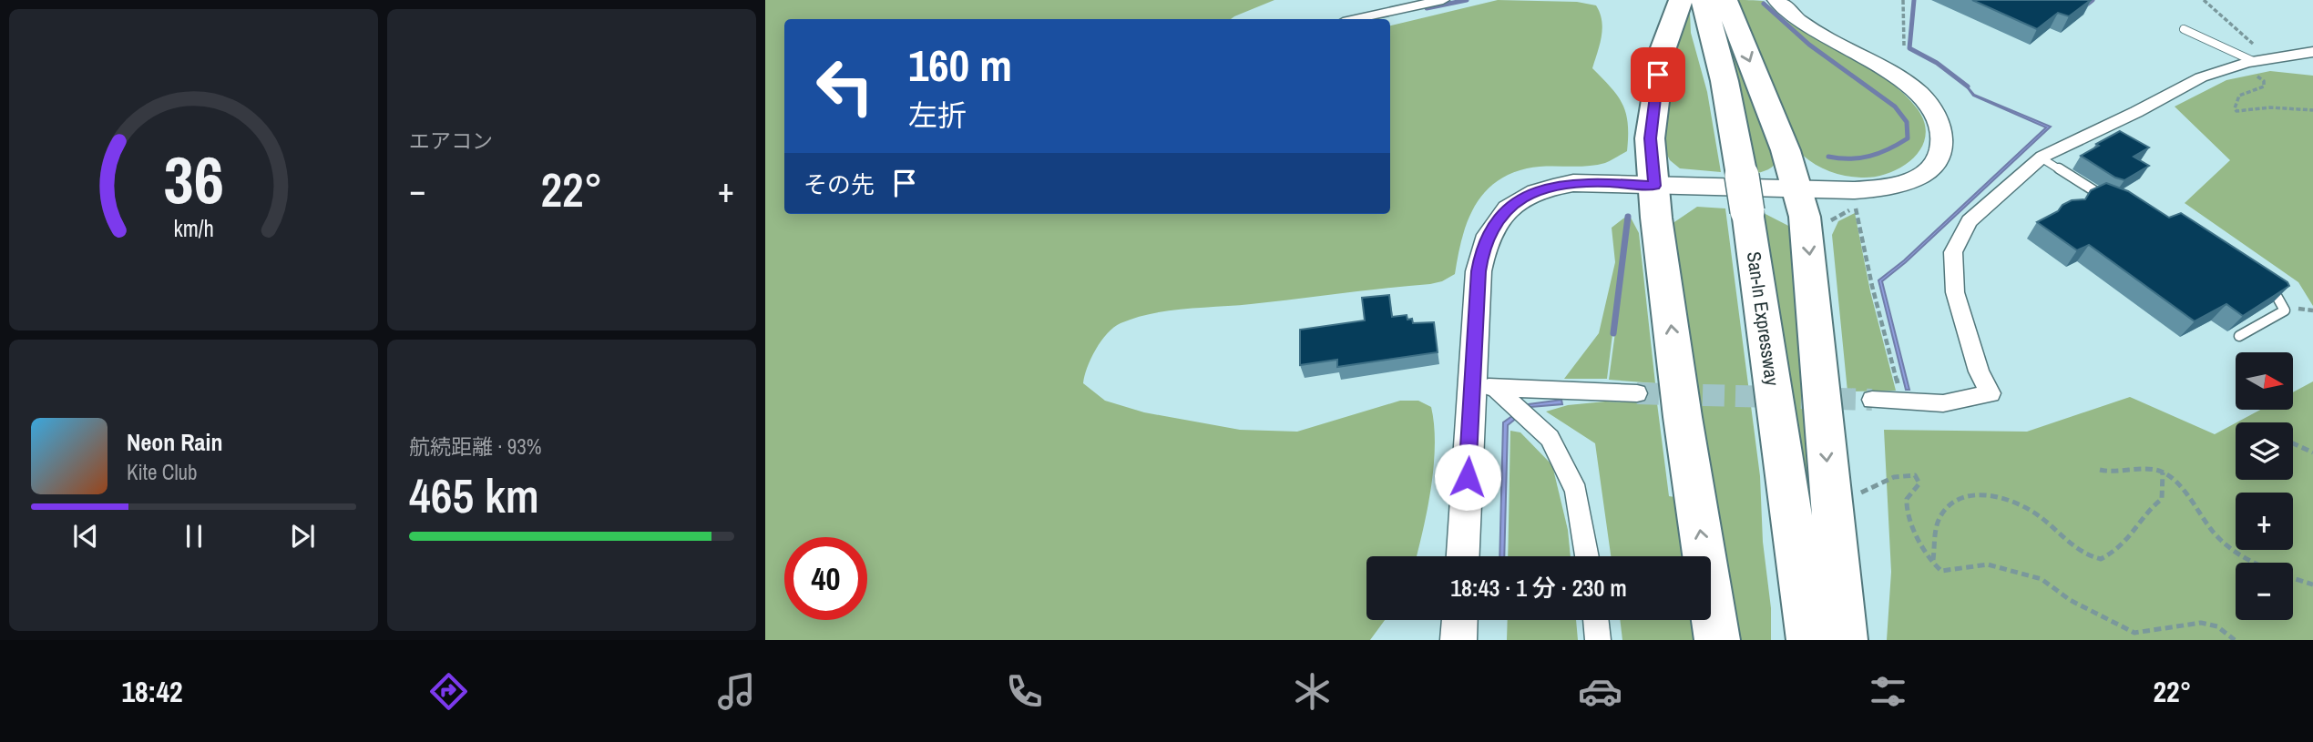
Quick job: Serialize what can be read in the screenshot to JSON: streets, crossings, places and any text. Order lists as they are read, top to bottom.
{
  "streets": {
    "highway": ["San-In Expressway"]
  },
  "north": "right",
  "page": {
    "tile": [
      "エアコン",
      ["航続距離 · 93%", "465 km"]
    ],
    "turn": ["160 m", "左折"],
    "then": "その先",
    "heat": ["−", "22°", "+"],
    "map_buttons": ["+", "−"],
    "song": ["Neon Rain", "Kite Club"],
    "limit": "40",
    "trip": "18:43 · 1 分 · 230 m",
    "tabs": ["18:42", "22°"],
    "gauge": ["36", "km/h"]
  }
}
